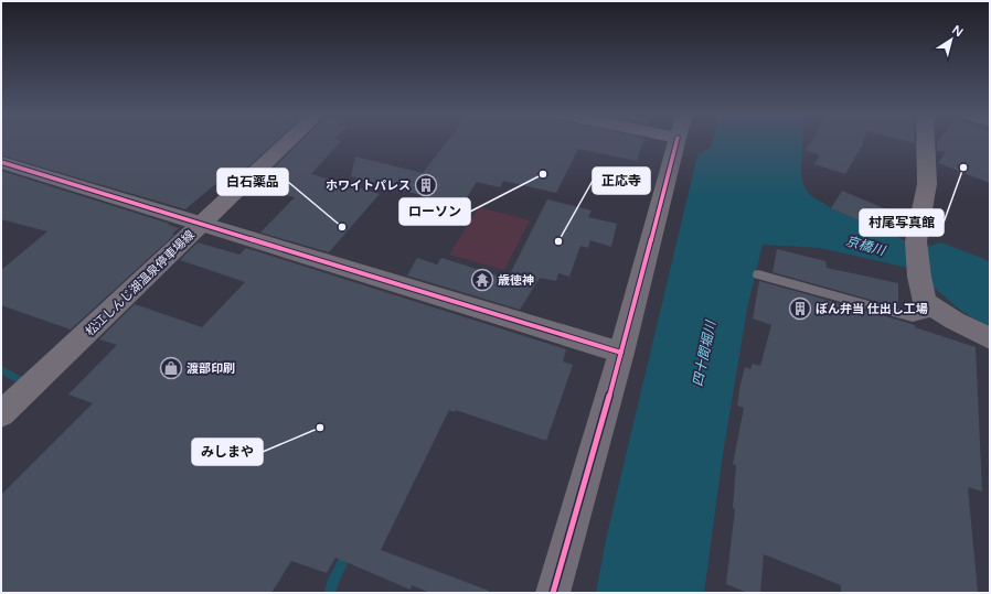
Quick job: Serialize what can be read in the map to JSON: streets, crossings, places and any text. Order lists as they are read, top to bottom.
{
  "streets": {
    "main road": ["松江しんじ湖温泉停車場線"]
  },
  "water": ["京橋川", "四十間堀川"],
  "places": {
    "other": [
      "村尾写真館",
      "ローソン",
      "白石薬品",
      "正応寺",
      "みしまや"
    ],
    "building": ["ホワイトパレス", "ぼん弁当 仕出し工場"],
    "temple": ["歳徳神"],
    "shop": ["渡部印刷"]
  },
  "north": "top right"
}
